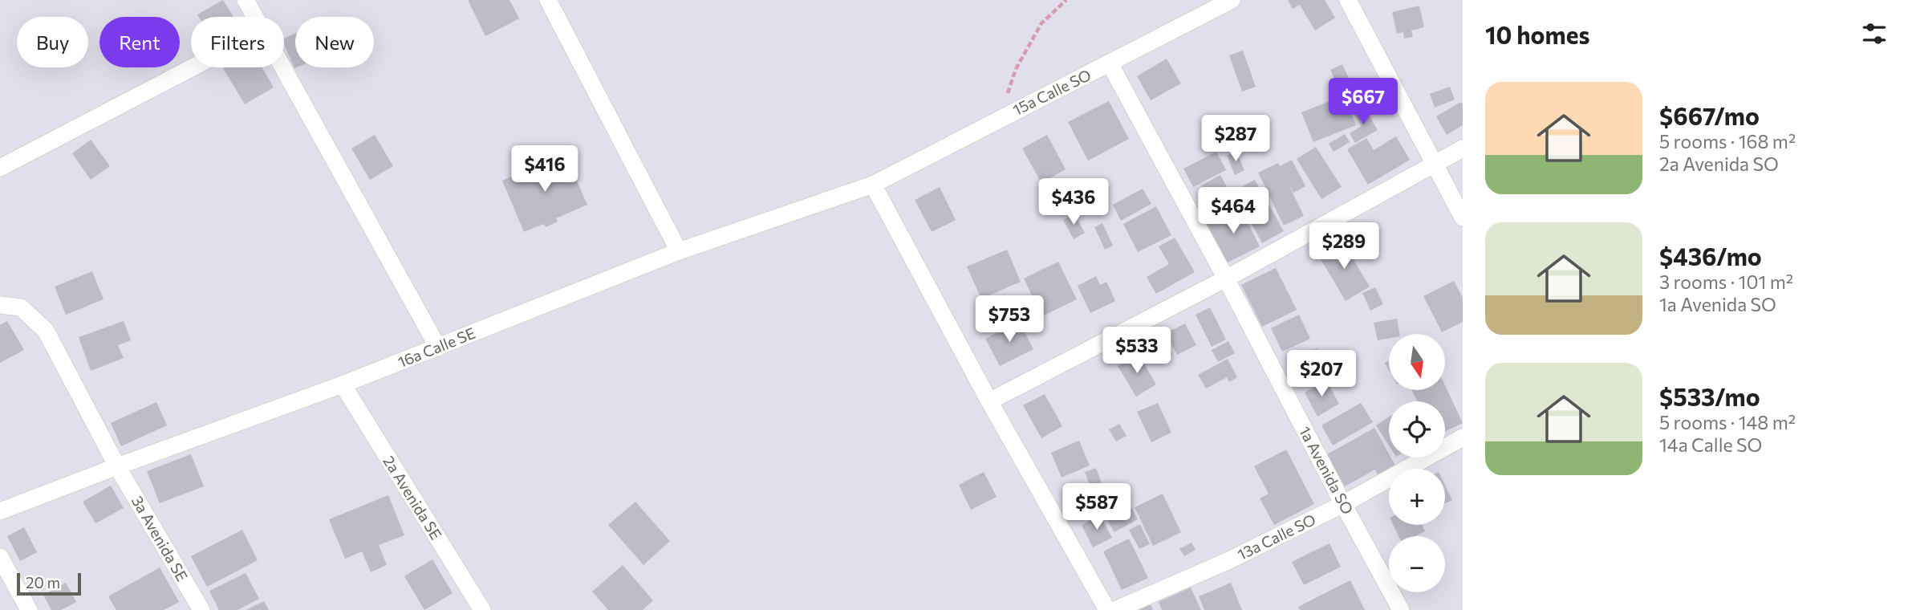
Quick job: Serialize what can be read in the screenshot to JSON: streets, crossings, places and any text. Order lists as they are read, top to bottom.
{
  "streets": {
    "street": [
      "15a Calle SO",
      "16a Calle SE",
      "1a Avenida SO",
      "2a Avenida SE",
      "13a Calle SO",
      "3a Avenida SE"
    ]
  },
  "crossings": [
    ["15a Calle SO", "16a Calle SE"],
    ["15a Calle SO", "1a Avenida SO"],
    ["16a Calle SE", "2a Avenida SE"],
    ["16a Calle SE", "3a Avenida SE"],
    ["1a Avenida SO", "13a Calle SO"]
  ],
  "scale_bar": "20 m",
  "north": "bottom",
  "page": {
    "heading": "10 homes",
    "chip": [
      "Buy",
      "Rent",
      "Filters",
      "New"
    ],
    "list": [
      {
        "name": "$667/mo",
        "note": "5 rooms · 168 m² · 2a Avenida SO"
      },
      {
        "name": "$436/mo",
        "note": "3 rooms · 101 m² · 1a Avenida SO"
      },
      {
        "name": "$533/mo",
        "note": "5 rooms · 148 m² · 14a Calle SO"
      }
    ],
    "price": [
      "$667",
      "$287",
      "$416",
      "$436",
      "$464",
      "$289",
      "$753",
      "$533",
      "$207",
      "$587"
    ],
    "map_buttons": ["+", "−"],
    "scale": "20 m"
  }
}
